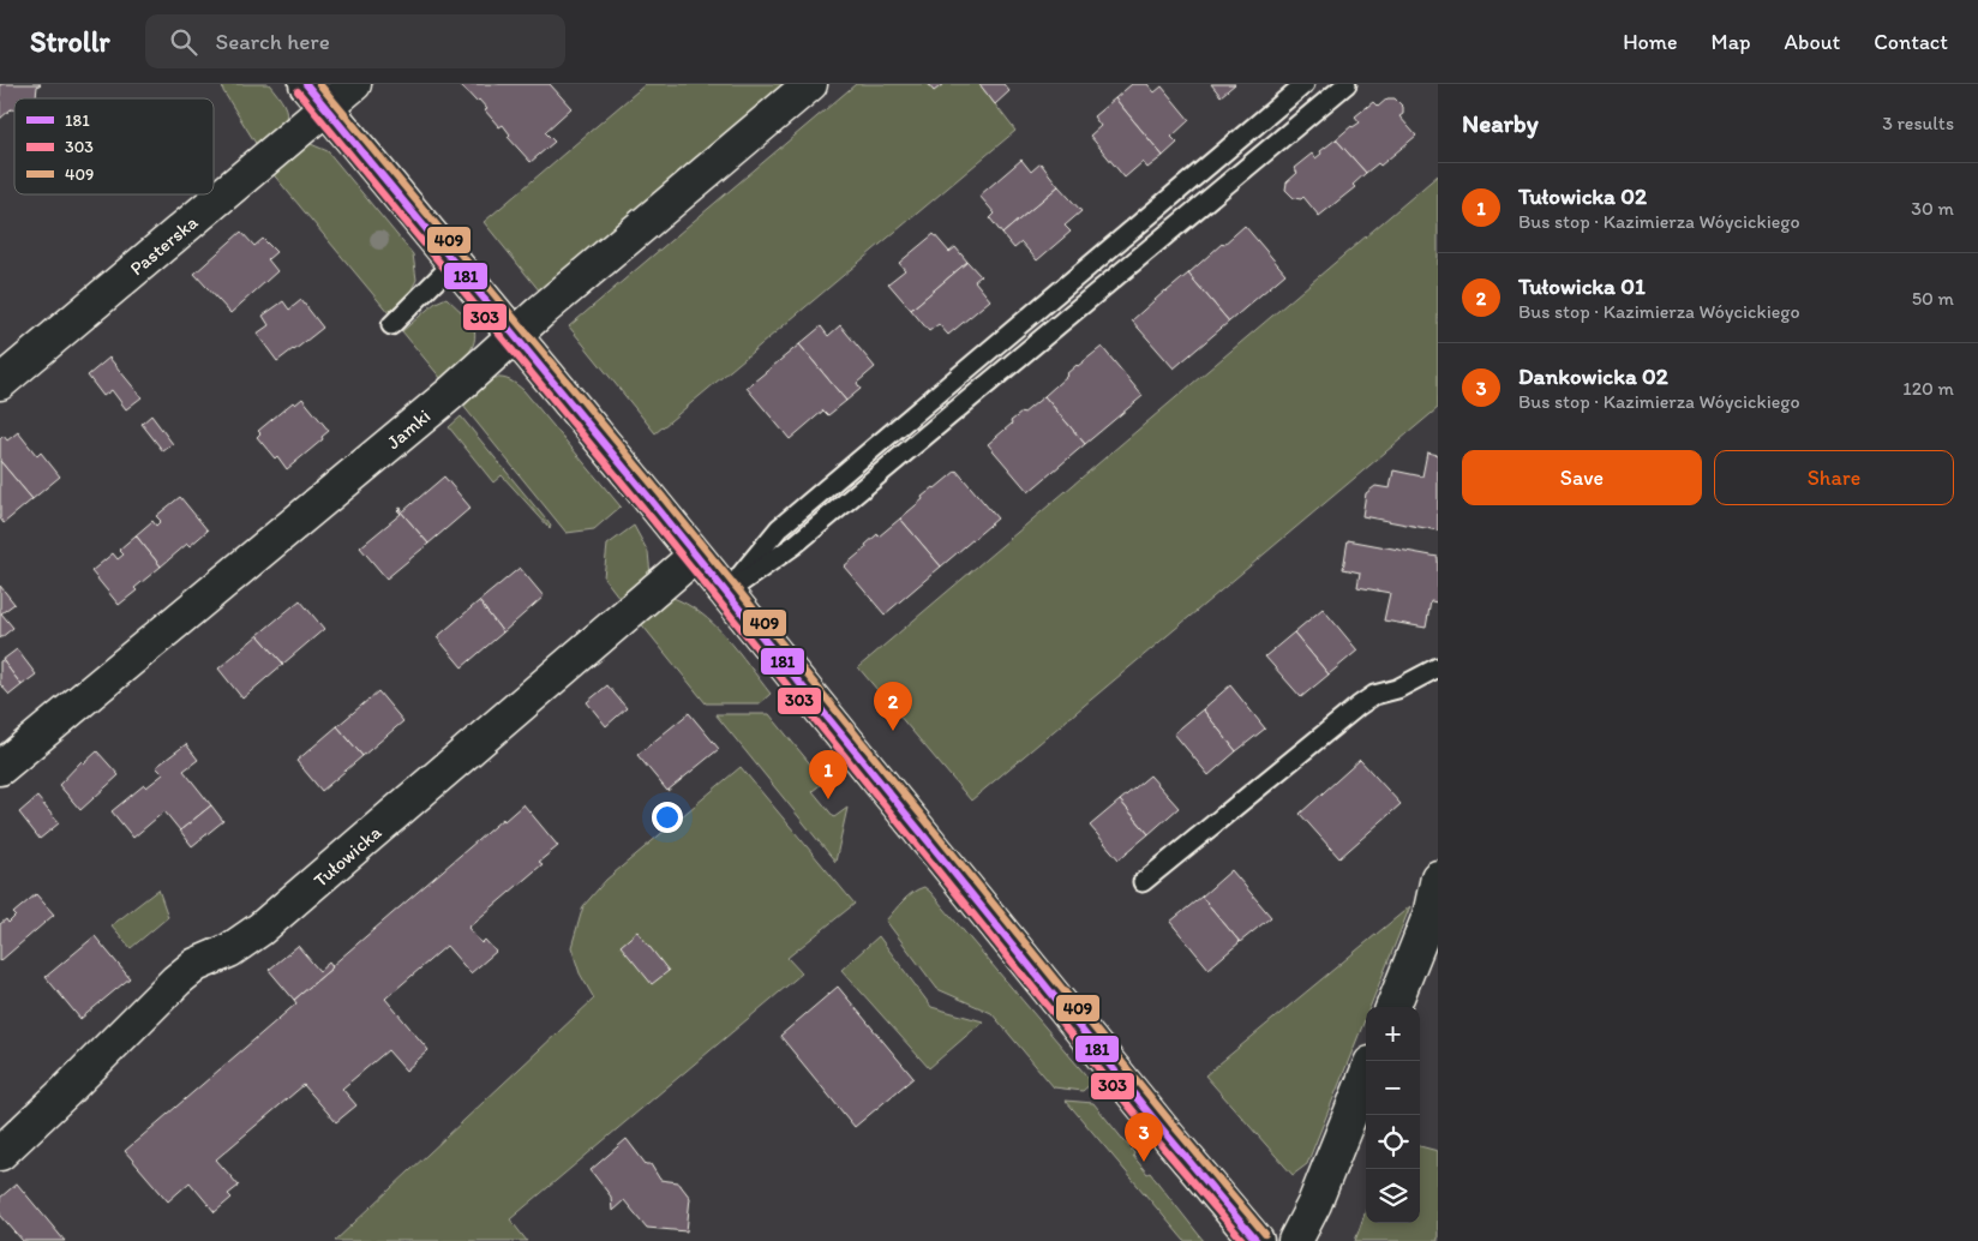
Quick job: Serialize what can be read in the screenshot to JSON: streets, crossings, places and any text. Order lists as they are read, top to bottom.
{
  "streets": {
    "street": ["Pasterska", "Jamki", "Tułowicka"]
  },
  "lines": ["transit line 181", "transit line 409", "transit line 303"],
  "legend": ["181", "303", "409"],
  "page": {
    "header": "Strollr",
    "search": "Search here",
    "nav": [
      "Home",
      "Map",
      "About",
      "Contact"
    ],
    "heading": ["Nearby", "3 results"],
    "list": [
      {
        "mark": "1",
        "name": "Tułowicka 02",
        "note": "Bus stop · Kazimierza Wóycickiego",
        "value": "30 m"
      },
      {
        "mark": "2",
        "name": "Tułowicka 01",
        "note": "Bus stop · Kazimierza Wóycickiego",
        "value": "50 m"
      },
      {
        "mark": "3",
        "name": "Dankowicka 02",
        "note": "Bus stop · Kazimierza Wóycickiego",
        "value": "120 m"
      }
    ],
    "buttons": ["Save", "Share"],
    "pins": ["2", "1", "3"],
    "map_buttons": ["+", "−"]
  }
}
